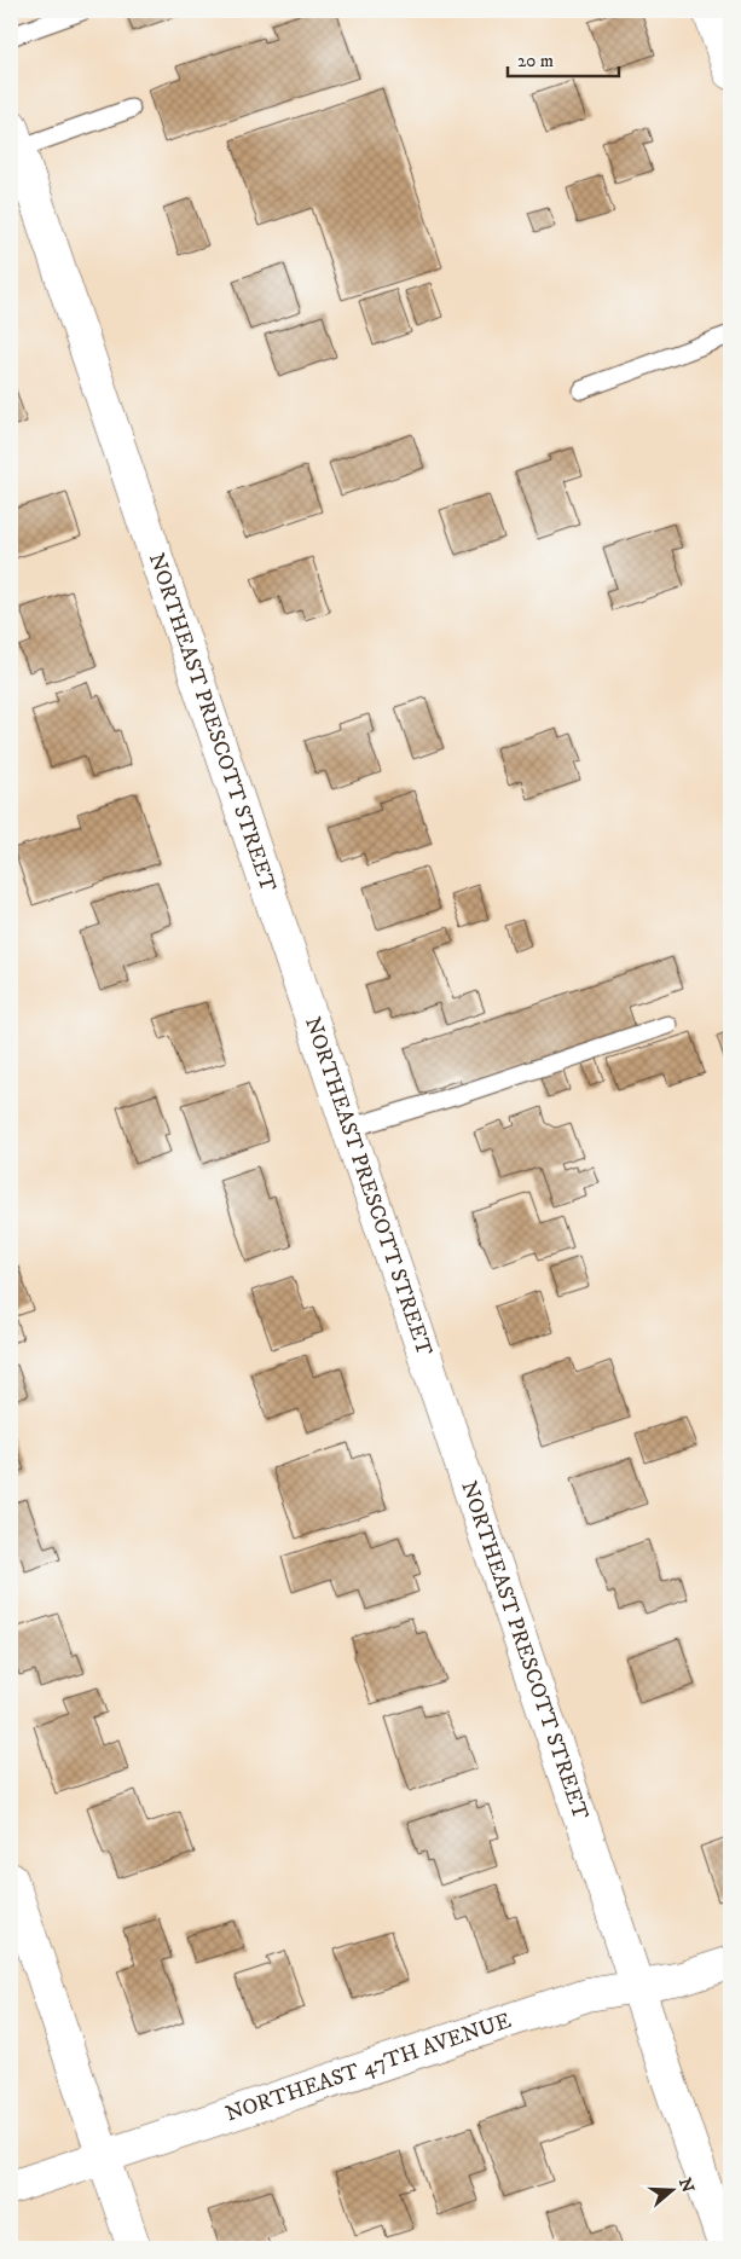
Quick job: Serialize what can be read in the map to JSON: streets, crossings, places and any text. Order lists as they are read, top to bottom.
{
  "streets": {
    "street": ["NORTHEAST PRESCOTT STREET", "NORTHEAST 47TH AVENUE"]
  },
  "crossings": [
    ["NORTHEAST PRESCOTT STREET", "NORTHEAST 47TH AVENUE"]
  ],
  "scale_bar": "20 m",
  "north": "right"
}
